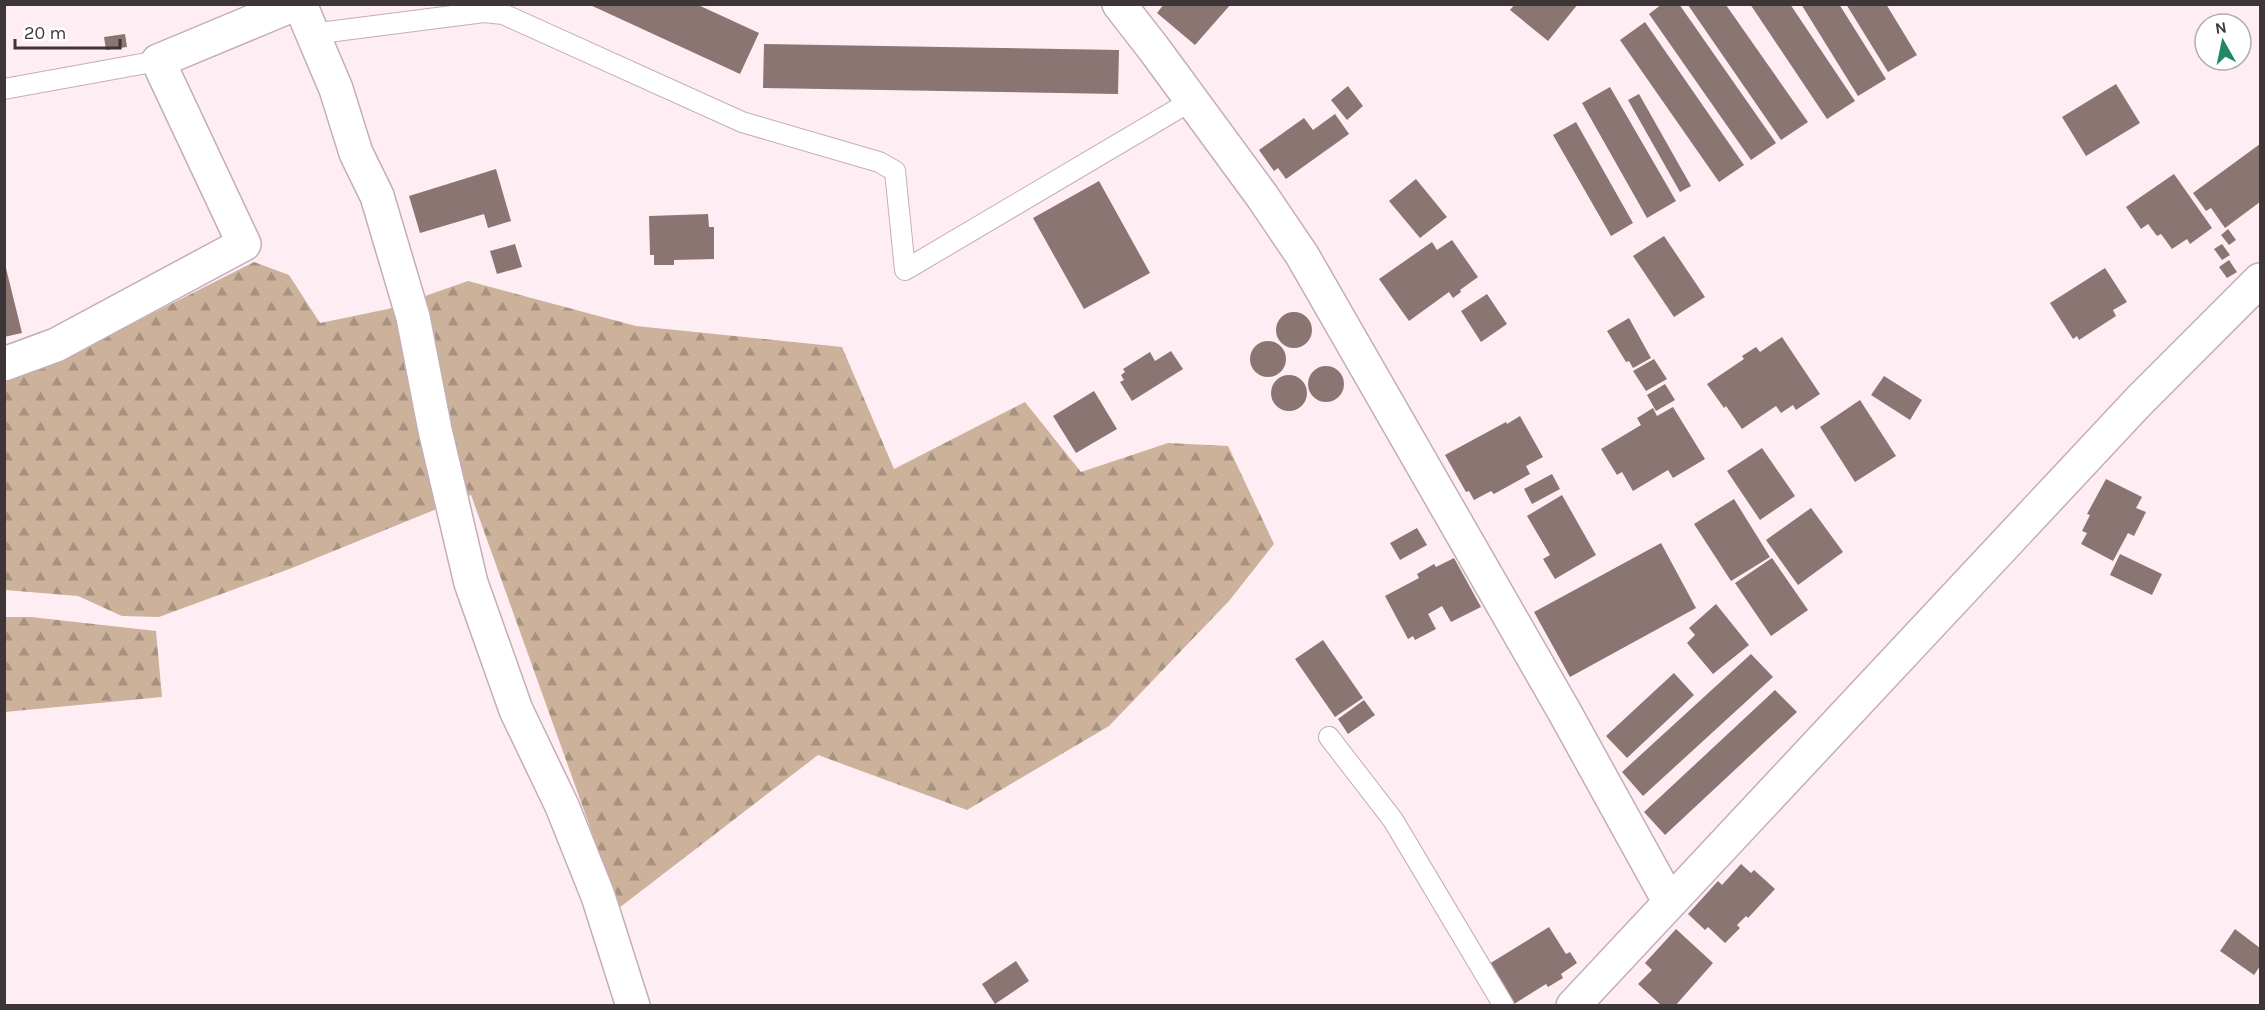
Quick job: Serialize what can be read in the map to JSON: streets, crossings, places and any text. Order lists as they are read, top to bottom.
{
  "scale_bar": "20 m",
  "north": "top"
}
